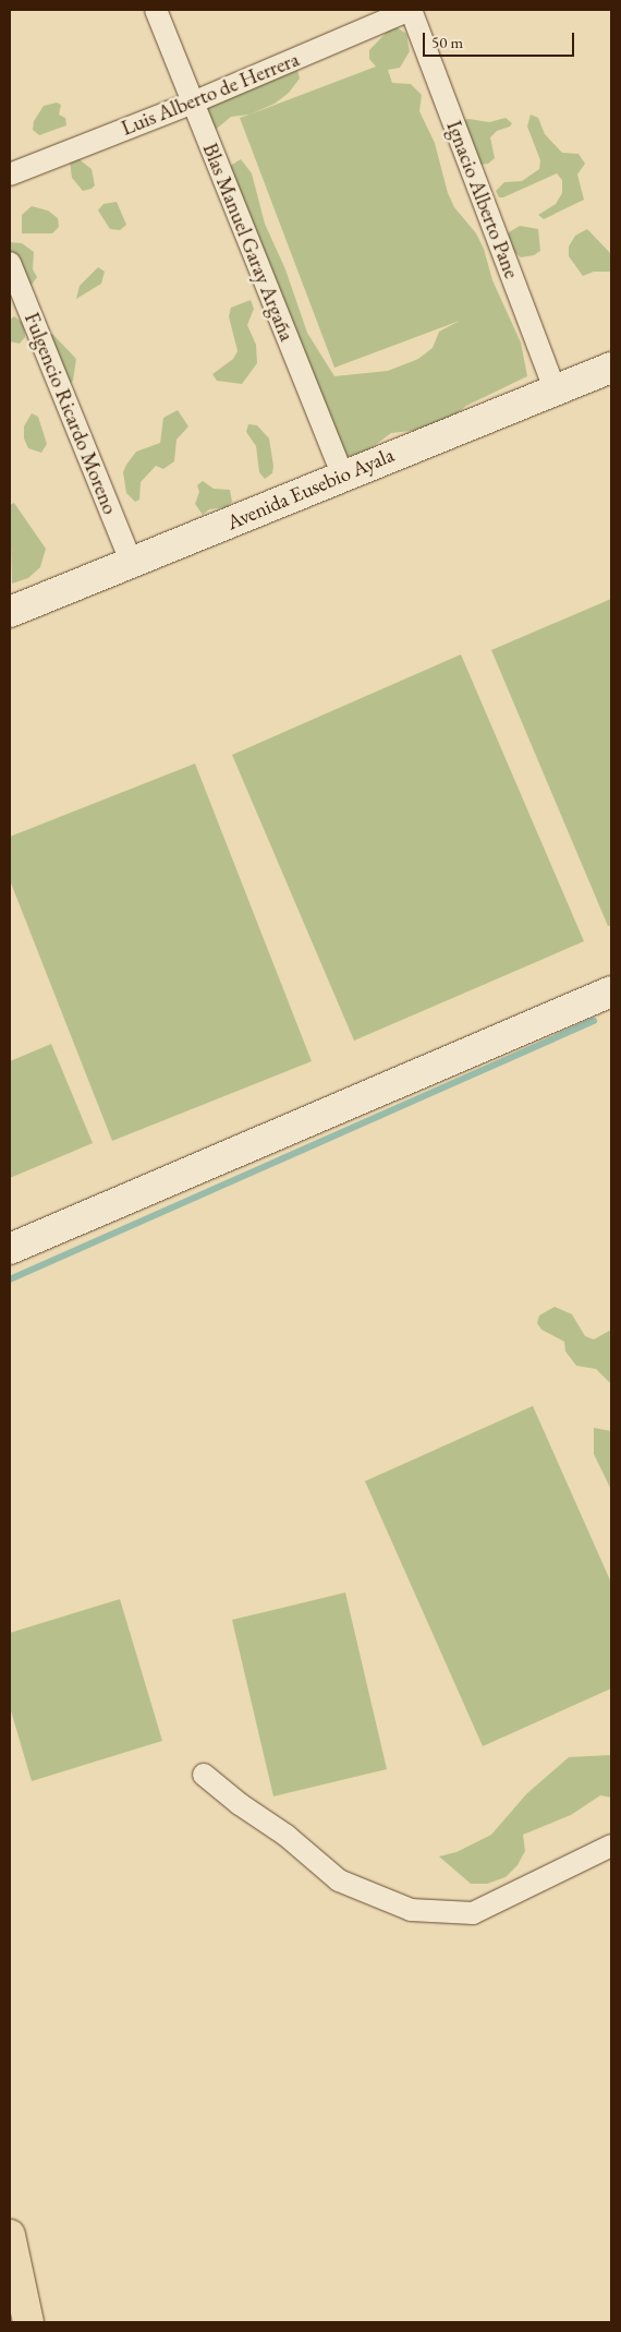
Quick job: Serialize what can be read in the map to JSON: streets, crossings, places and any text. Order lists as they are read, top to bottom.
{
  "streets": {
    "street": [
      "Luis Alberto de Herrera",
      "Ignacio Alberto Pane",
      "Blas Manuel Garay Argaña",
      "Fulgencio Ricardo Moreno",
      "Avenida Eusebio Ayala"
    ]
  },
  "crossings": [
    ["Luis Alberto de Herrera", "Ignacio Alberto Pane"],
    ["Luis Alberto de Herrera", "Blas Manuel Garay Argaña"],
    ["Ignacio Alberto Pane", "Avenida Eusebio Ayala"],
    ["Blas Manuel Garay Argaña", "Avenida Eusebio Ayala"],
    ["Fulgencio Ricardo Moreno", "Avenida Eusebio Ayala"]
  ],
  "scale_bar": "50 m"
}
